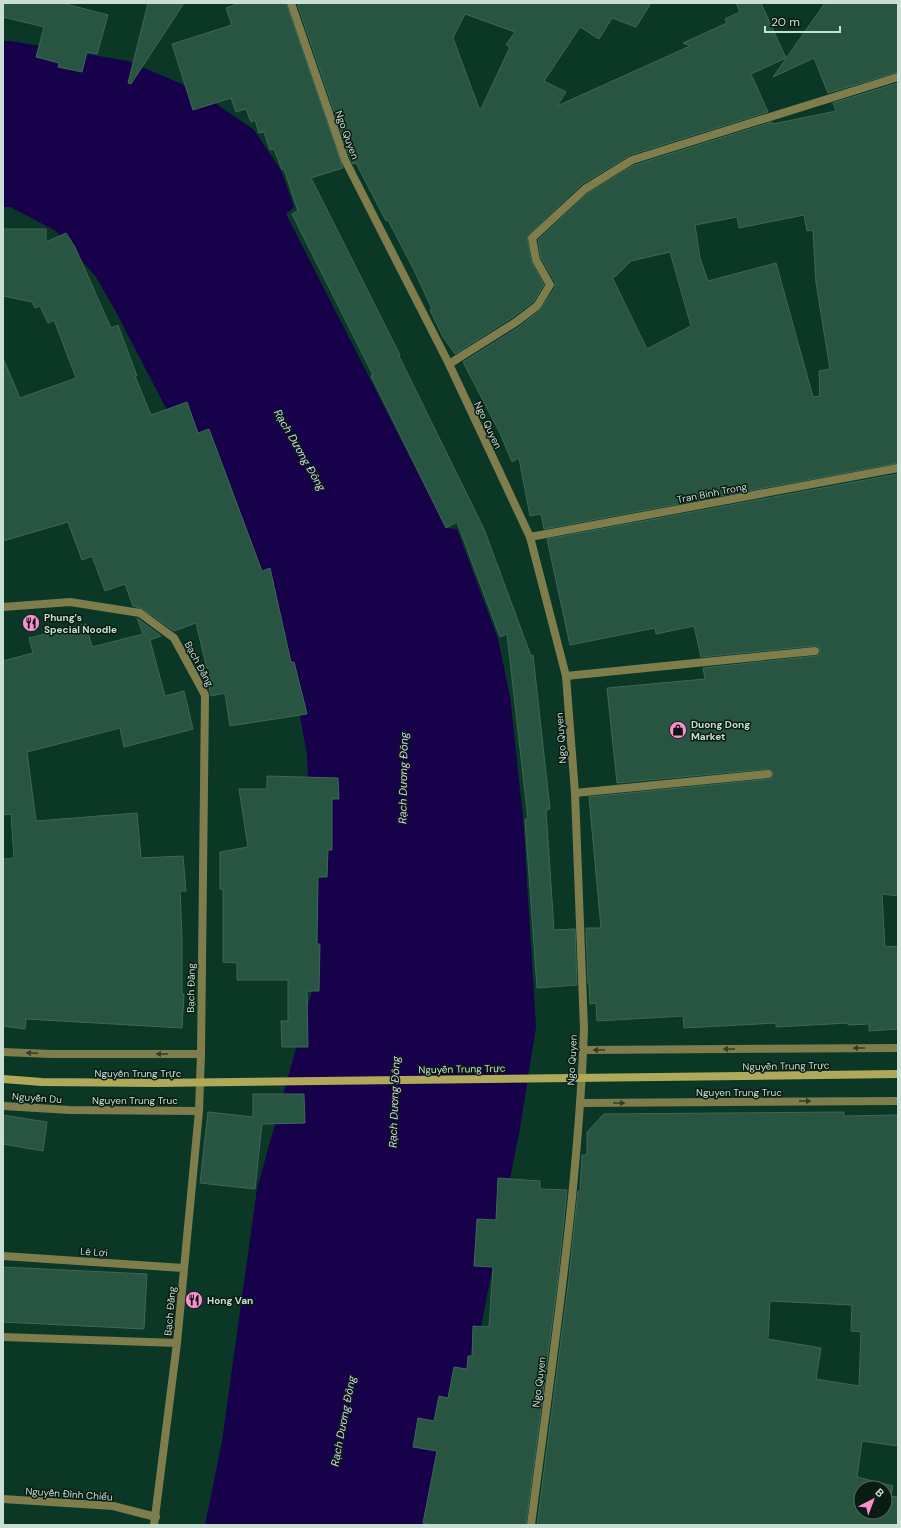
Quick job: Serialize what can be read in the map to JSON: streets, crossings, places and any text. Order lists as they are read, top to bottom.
{
  "streets": {
    "main road": ["Nguyễn Trung Trực"],
    "street": [
      "Ngo Quyen",
      "Tran Binh Trong",
      "Bạch Đằng",
      "Nguyen Trung Truc",
      "Nguyễn Du",
      "Lê Lợi",
      "Nguyễn Đình Chiểu"
    ]
  },
  "crossings": [
    ["Ngo Quyen", "Tran Binh Trong"],
    ["Ngo Quyen", "Nguyen Trung Truc"],
    ["Bạch Đằng", "Nguyen Trung Truc"],
    ["Bạch Đằng", "Lê Lợi"],
    ["Bạch Đằng", "Nguyễn Đình Chiểu"],
    ["Nguyen Trung Truc", "Nguyễn Du"]
  ],
  "water": ["Rạch Dương Đông"],
  "places": {
    "restaurant": ["Phung’s Special Noodle", "Hong Van"],
    "shop": ["Duong Dong Market"]
  },
  "scale_bar": "20 m",
  "north": "top right"
}
